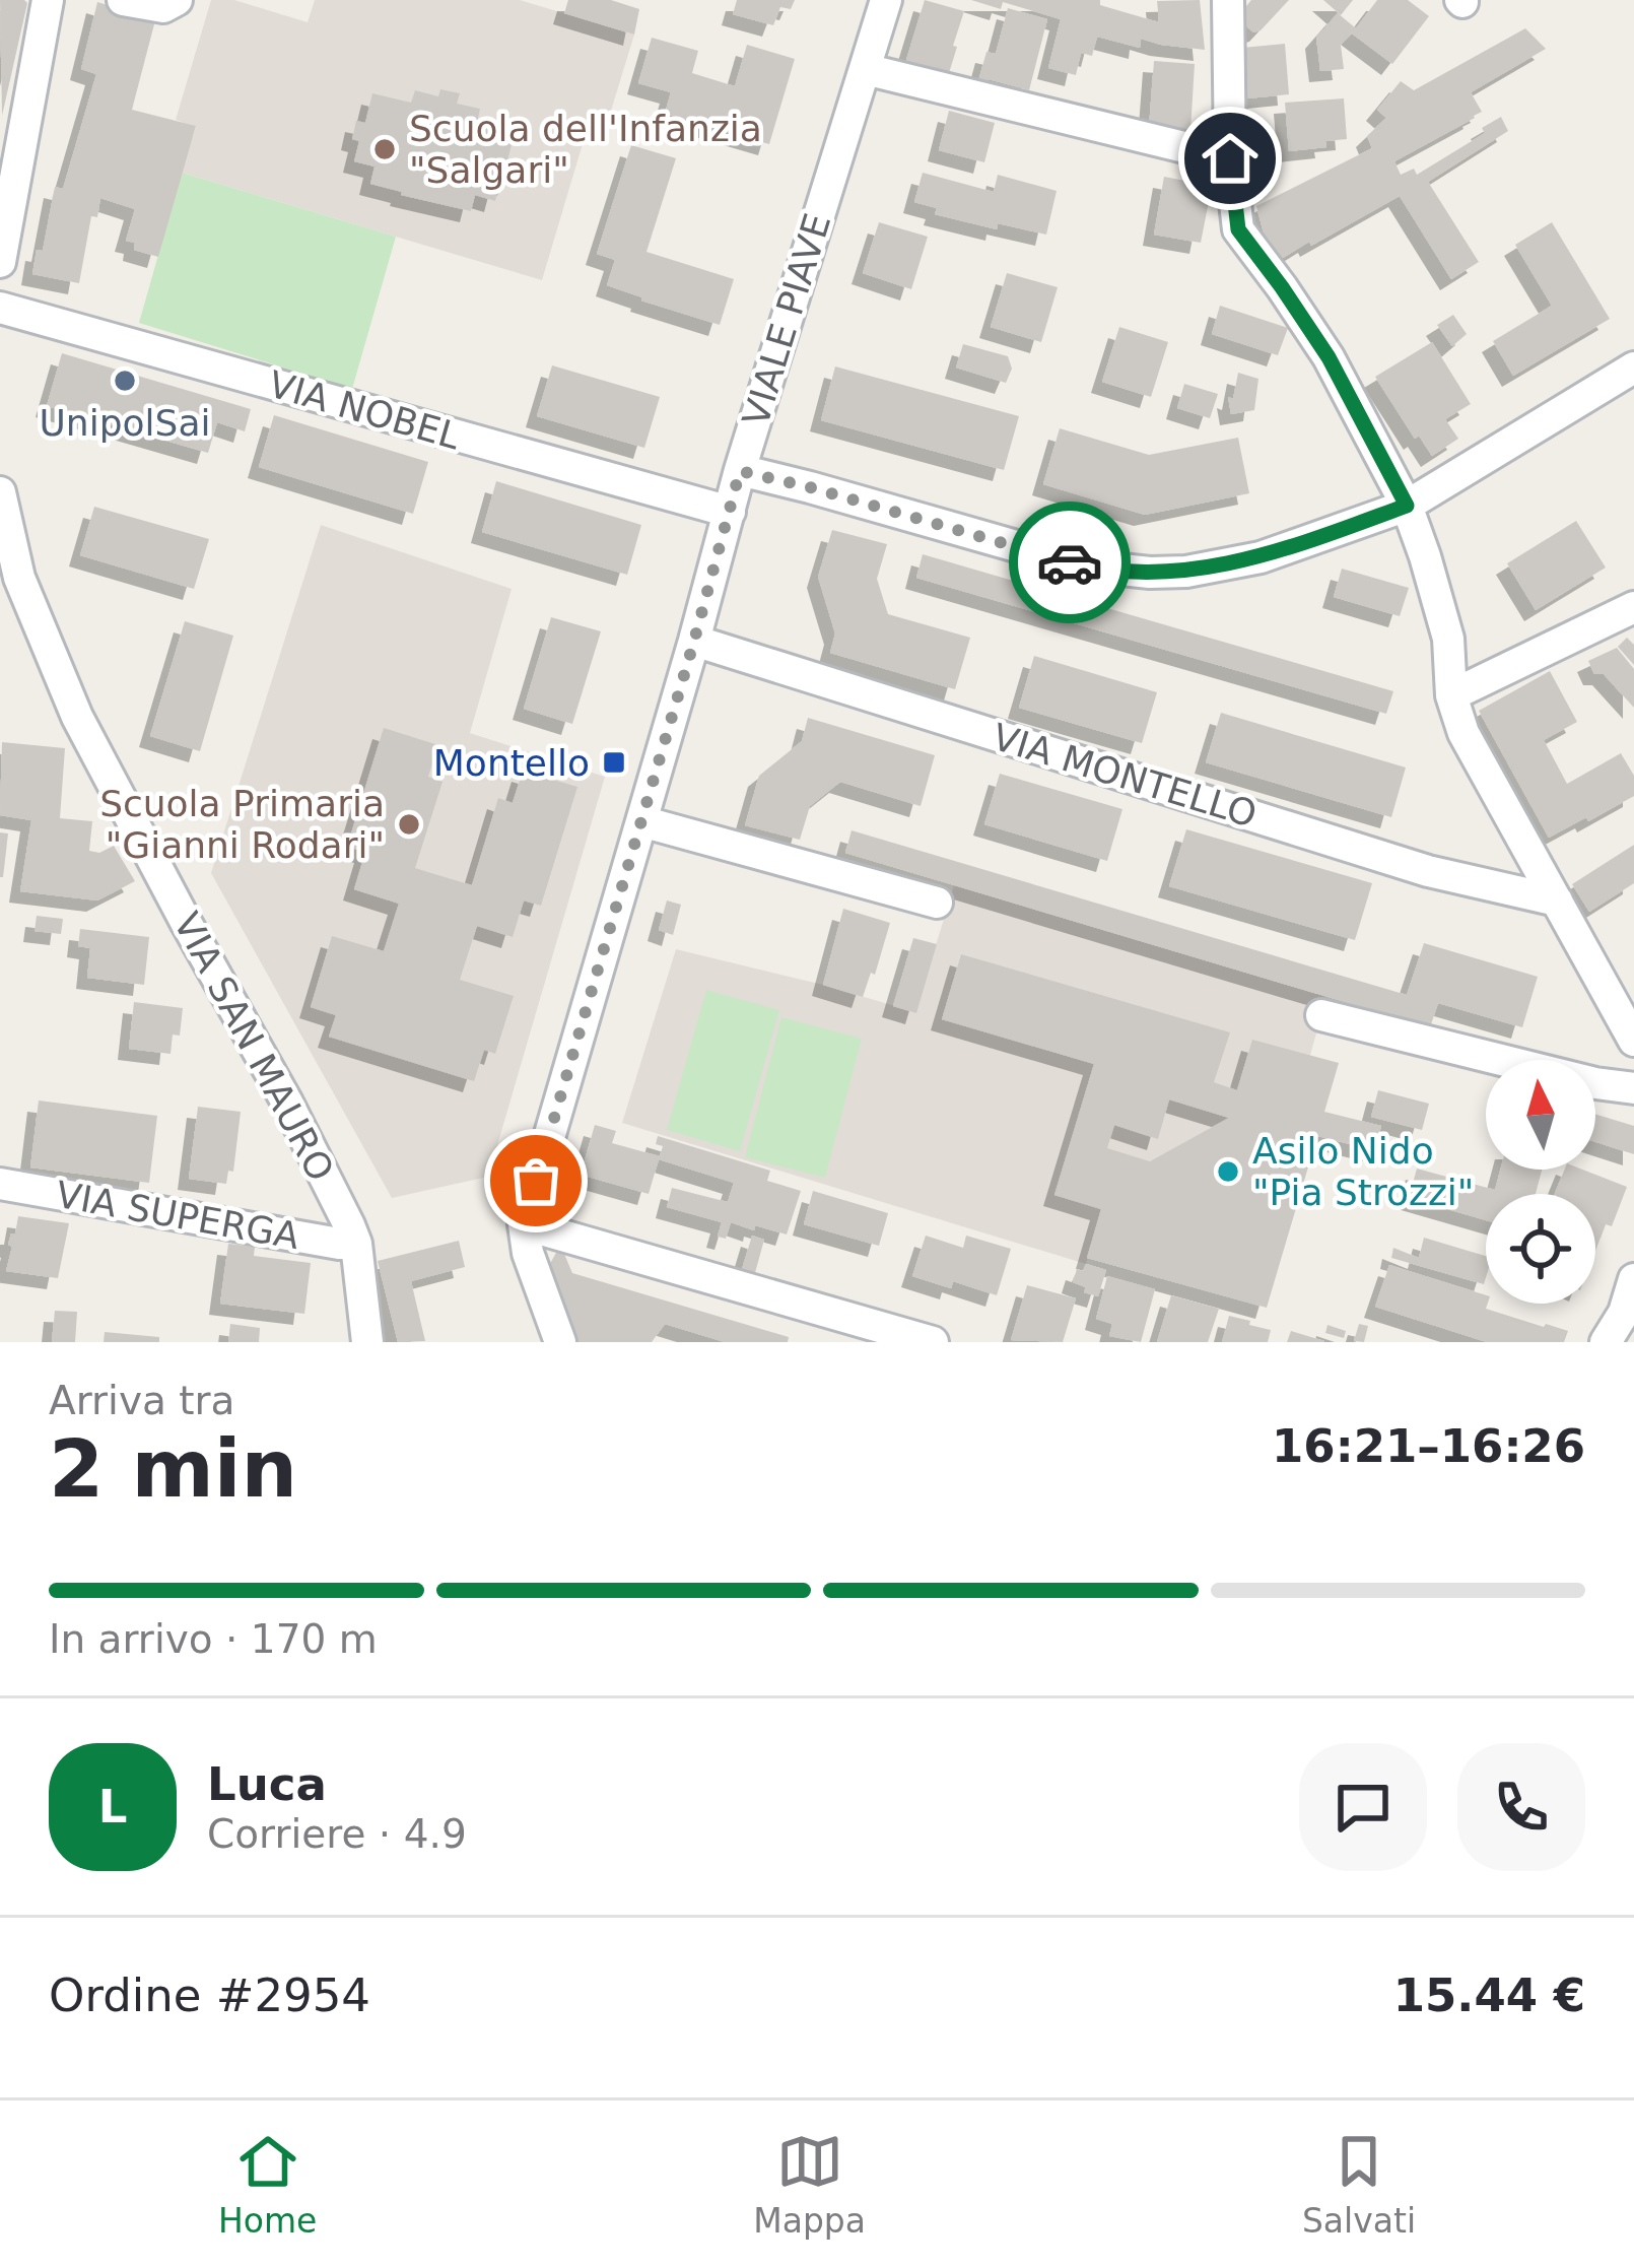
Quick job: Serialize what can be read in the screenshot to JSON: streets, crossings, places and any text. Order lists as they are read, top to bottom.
{
  "streets": {
    "street": [
      "VIALE PIAVE",
      "VIA NOBEL",
      "VIA MONTELLO",
      "VIA SAN MAURO",
      "VIA SUPERGA"
    ]
  },
  "crossings": [
    ["VIALE PIAVE", "VIA NOBEL"],
    ["VIALE PIAVE", "VIA MONTELLO"],
    ["VIA SAN MAURO", "VIA SUPERGA"]
  ],
  "places": {
    "other": [
      "Scuola dell'Infanzia \"Salgari\"",
      "UnipolSai",
      "Scuola Primaria \"Gianni Rodari\"",
      "Asilo Nido \"Pia Strozzi\""
    ],
    "transit": ["Montello"]
  },
  "north": "top",
  "page": {
    "heading": ["2 min", "Arriva tra", "16:21–16:26"],
    "panel": [
      "Luca",
      "Corriere · 4.9",
      "Ordine #2954",
      "15.44 €"
    ],
    "bar": "In arrivo · 170 m",
    "round": "L",
    "tabs": ["Home", "Mappa", "Salvati"]
  }
}
